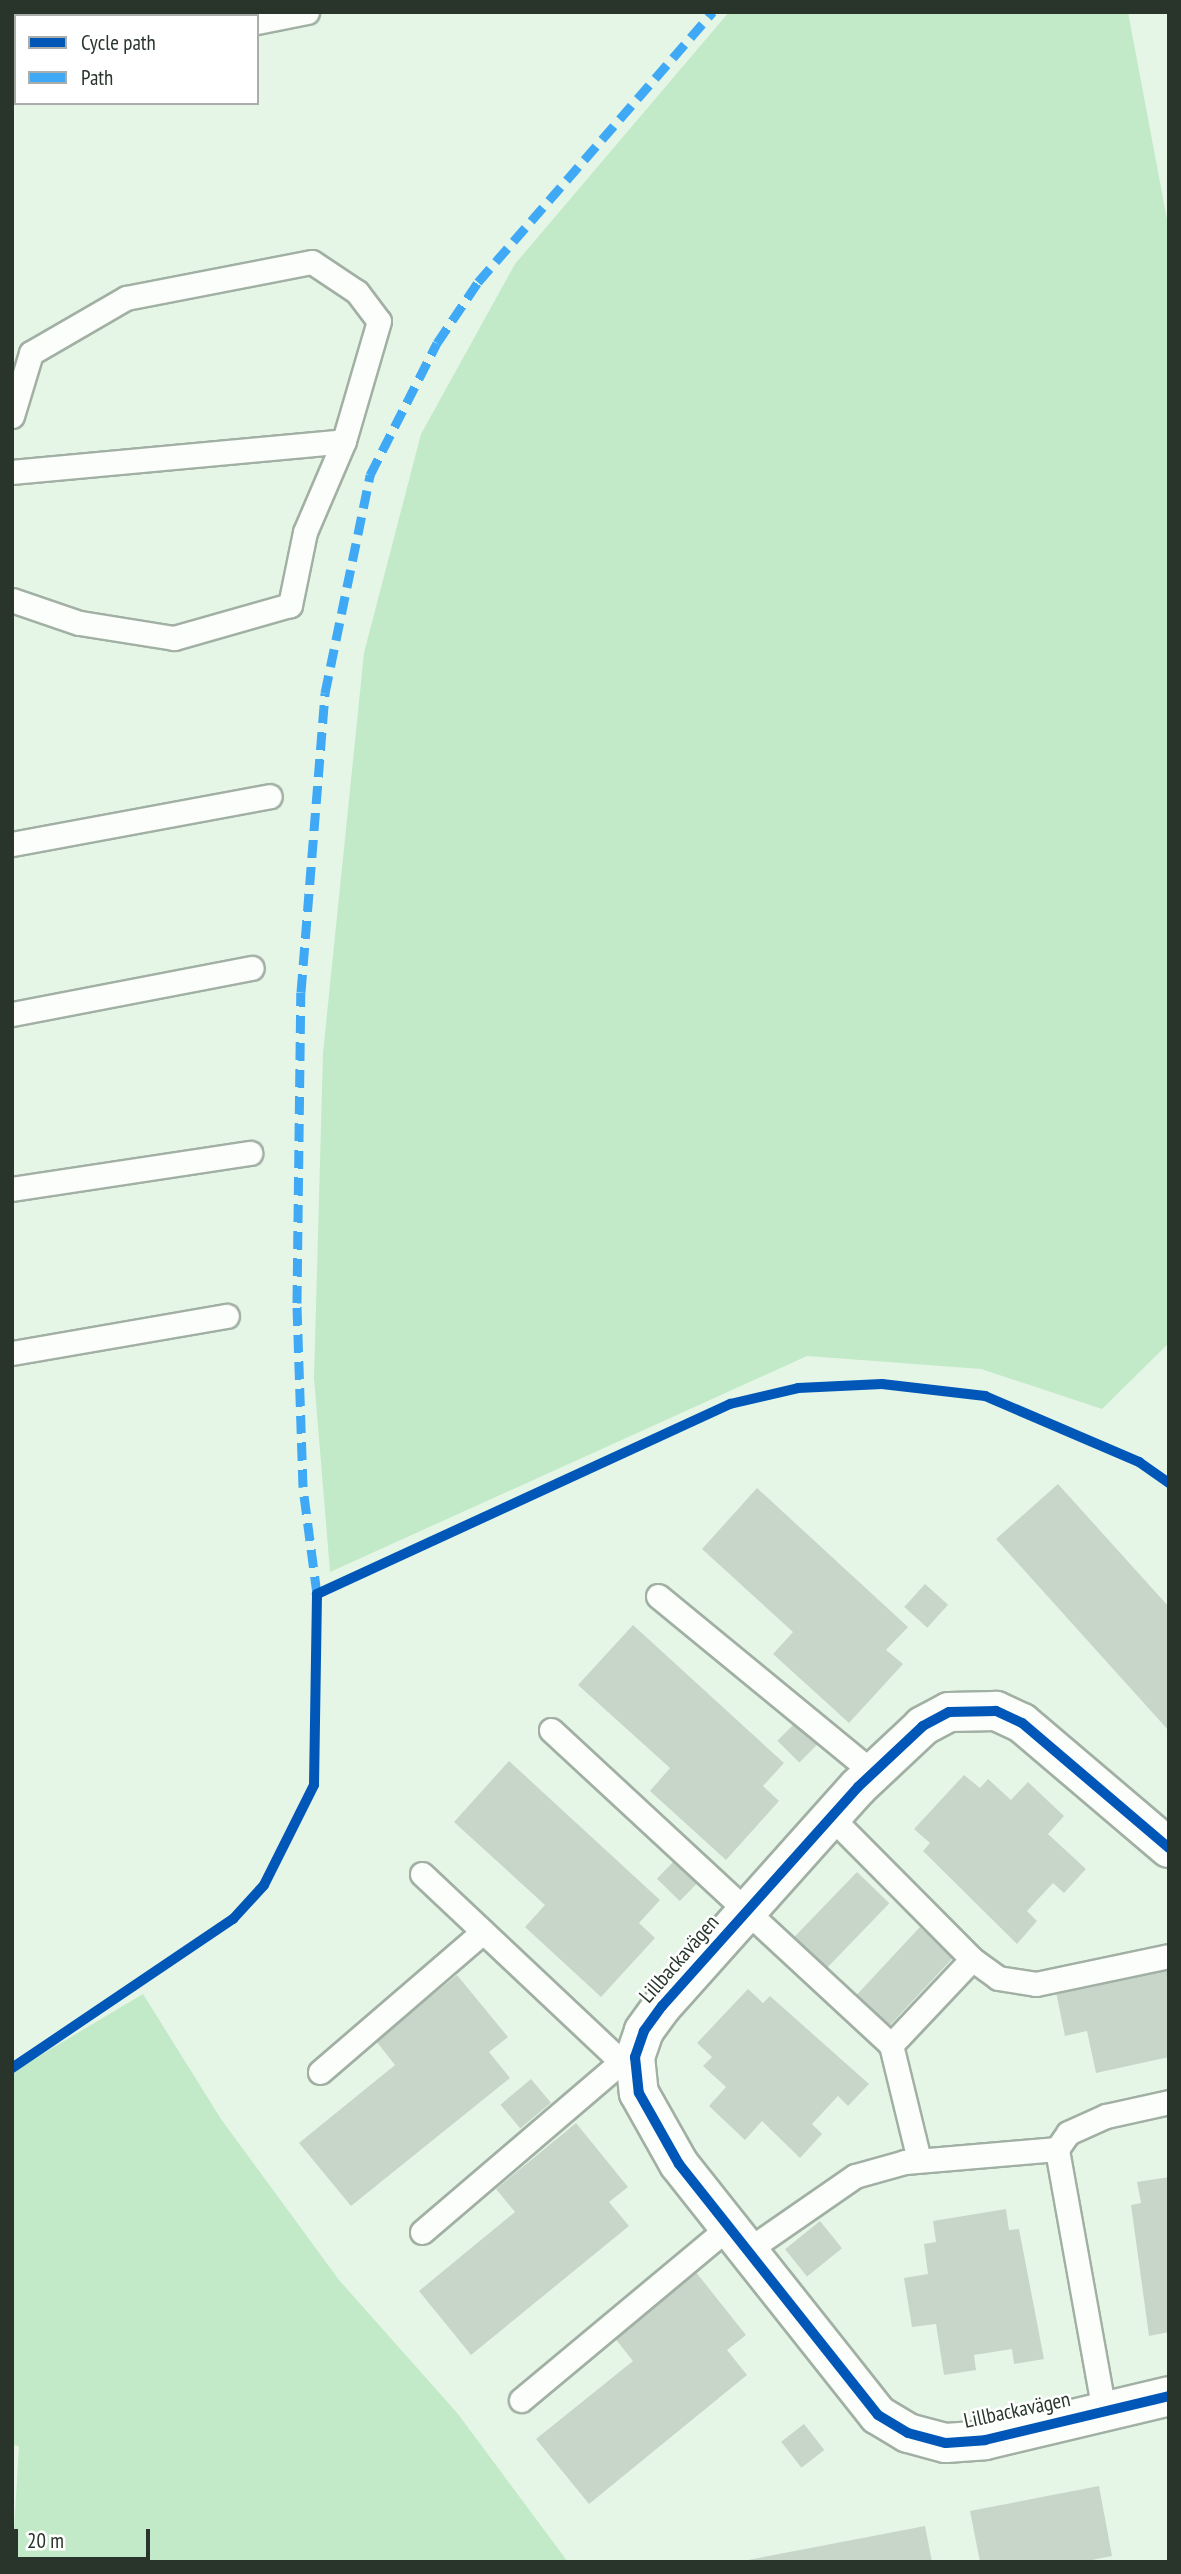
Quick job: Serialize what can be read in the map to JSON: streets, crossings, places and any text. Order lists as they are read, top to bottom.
{
  "streets": {
    "street": ["Lillbackavägen"]
  },
  "legend": ["Cycle path", "Path"],
  "scale_bar": "20 m"
}
